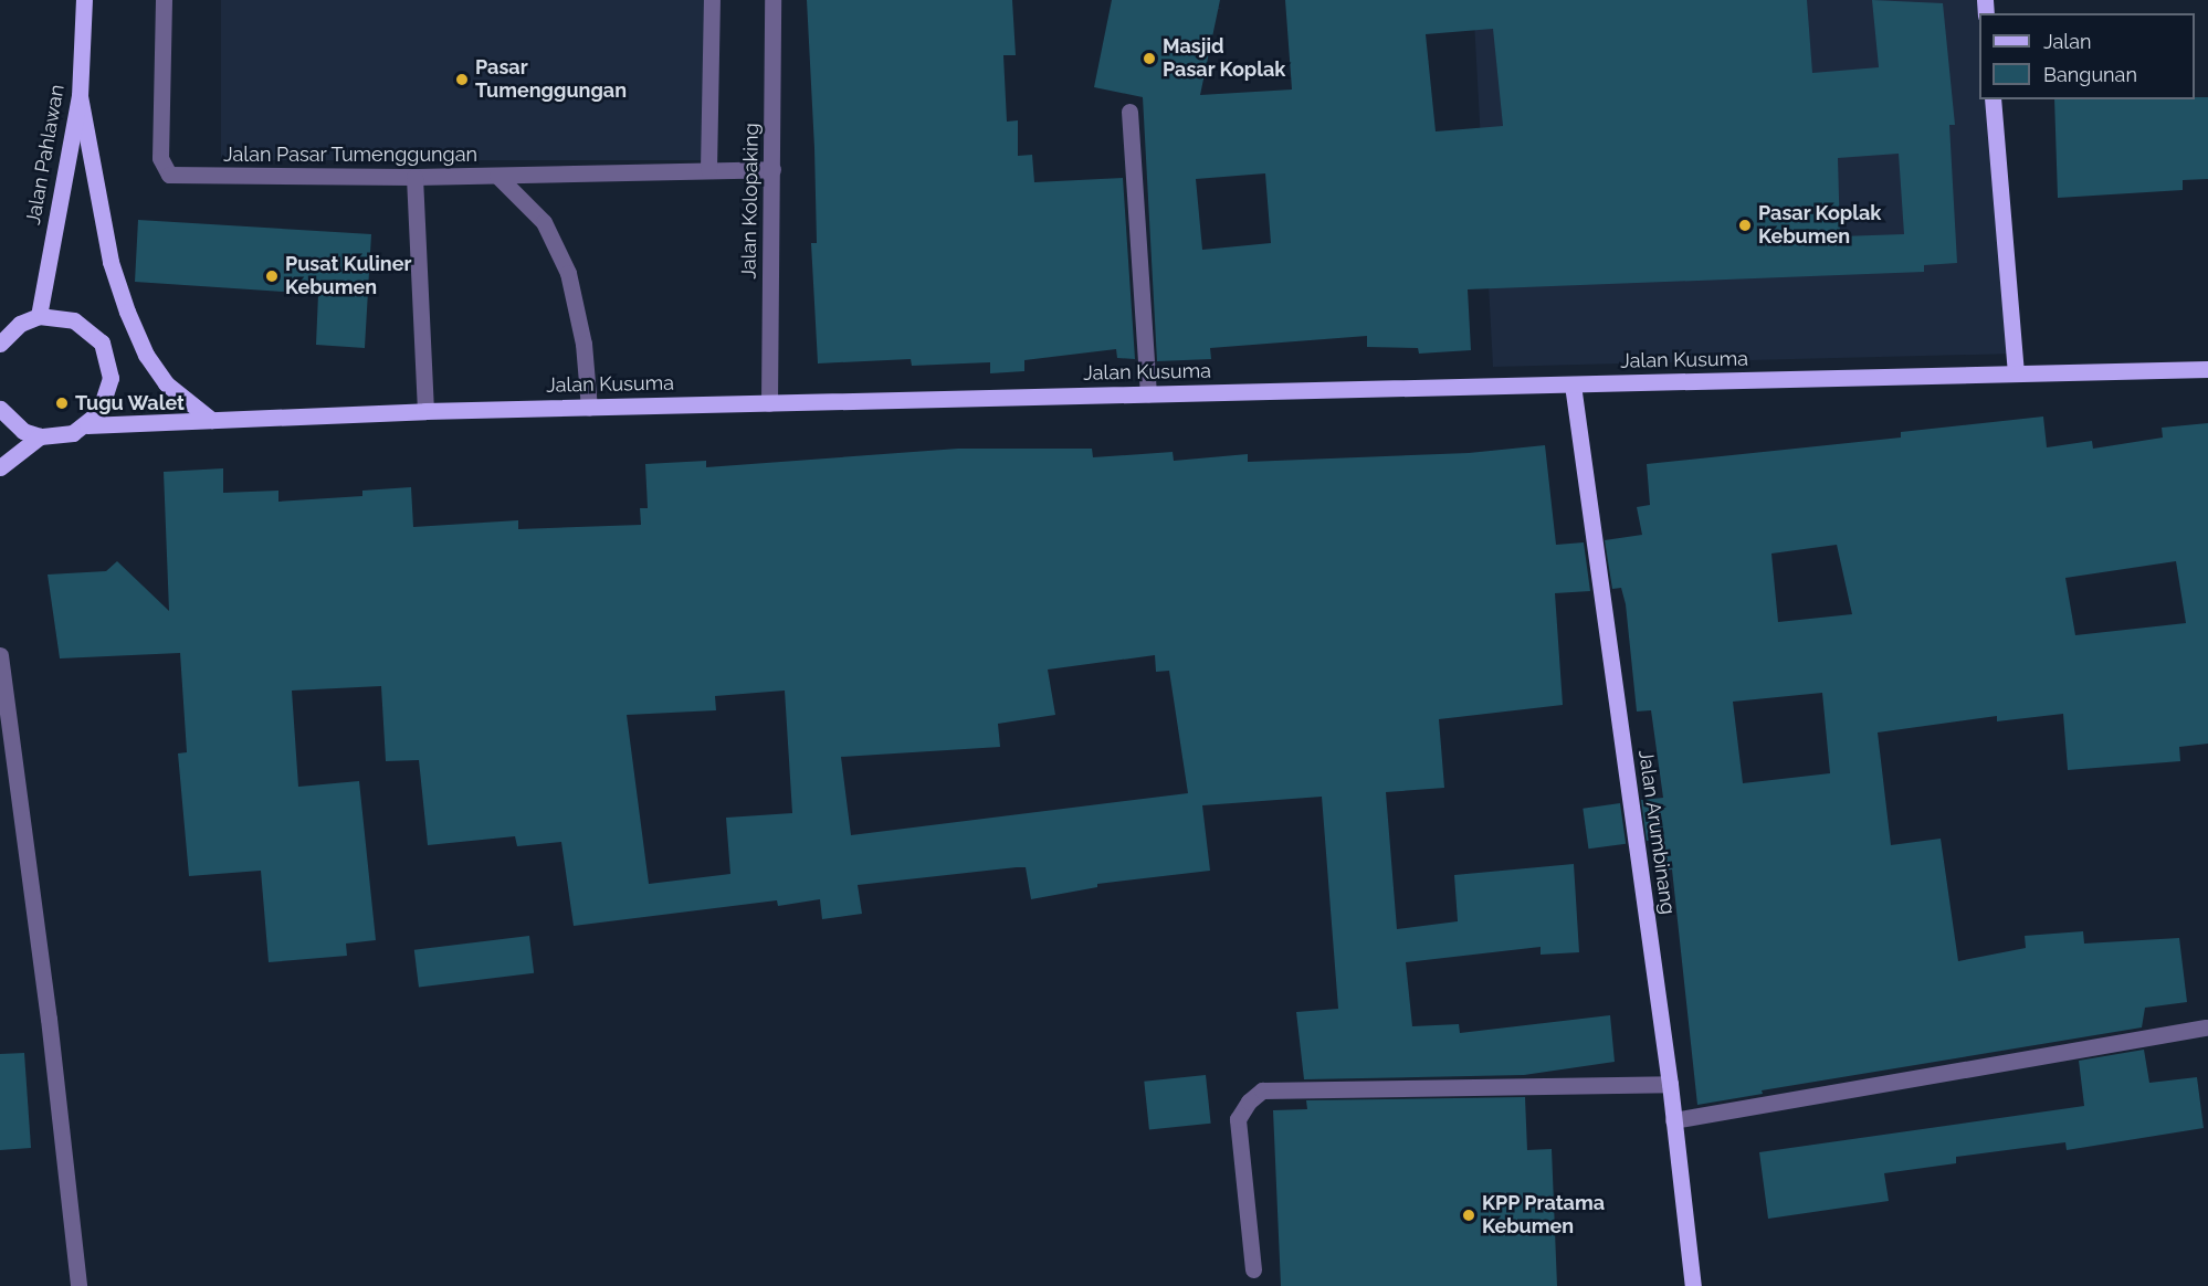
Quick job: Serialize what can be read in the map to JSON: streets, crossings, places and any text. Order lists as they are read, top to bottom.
{
  "streets": {
    "main road": ["Jalan Pahlawan", "Jalan Kusuma", "Jalan Arumbinang"],
    "street": ["Jalan Pasar Tumenggungan", "Jalan Kolopaking"]
  },
  "crossings": [
    ["Jalan Pasar Tumenggungan", "Jalan Kolopaking"],
    ["Jalan Kolopaking", "Jalan Kusuma"],
    ["Jalan Kusuma", "Jalan Arumbinang"]
  ],
  "places": [
    "Masjid Pasar Koplak",
    "Pasar Tumenggungan",
    "Pasar Koplak Kebumen",
    "Pusat Kuliner Kebumen",
    "Tugu Walet",
    "KPP Pratama Kebumen"
  ],
  "legend": ["Jalan", "Bangunan"]
}
